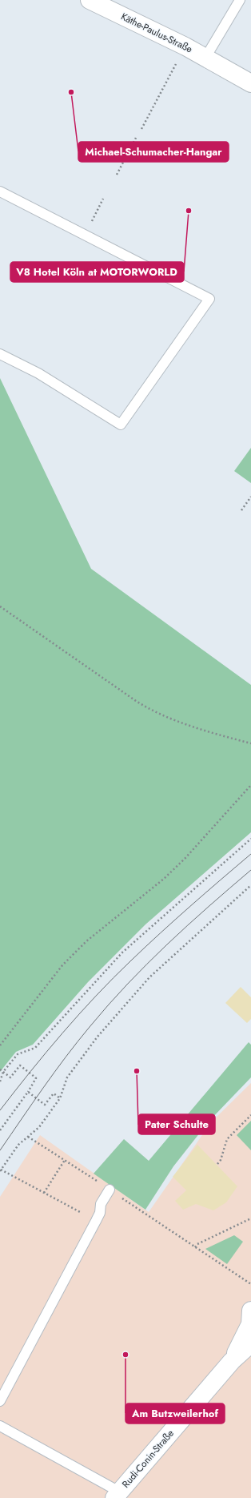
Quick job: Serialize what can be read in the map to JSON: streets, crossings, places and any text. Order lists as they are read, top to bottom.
{
  "streets": {
    "street": ["Käthe-Paulus-Straße", "Rudi-Conin-Straße"]
  },
  "places": [
    "Michael-Schumacher-Hangar",
    "V8 Hotel Köln at MOTORWORLD",
    "Pater Schulte",
    "Am Butzweilerhof"
  ]
}
